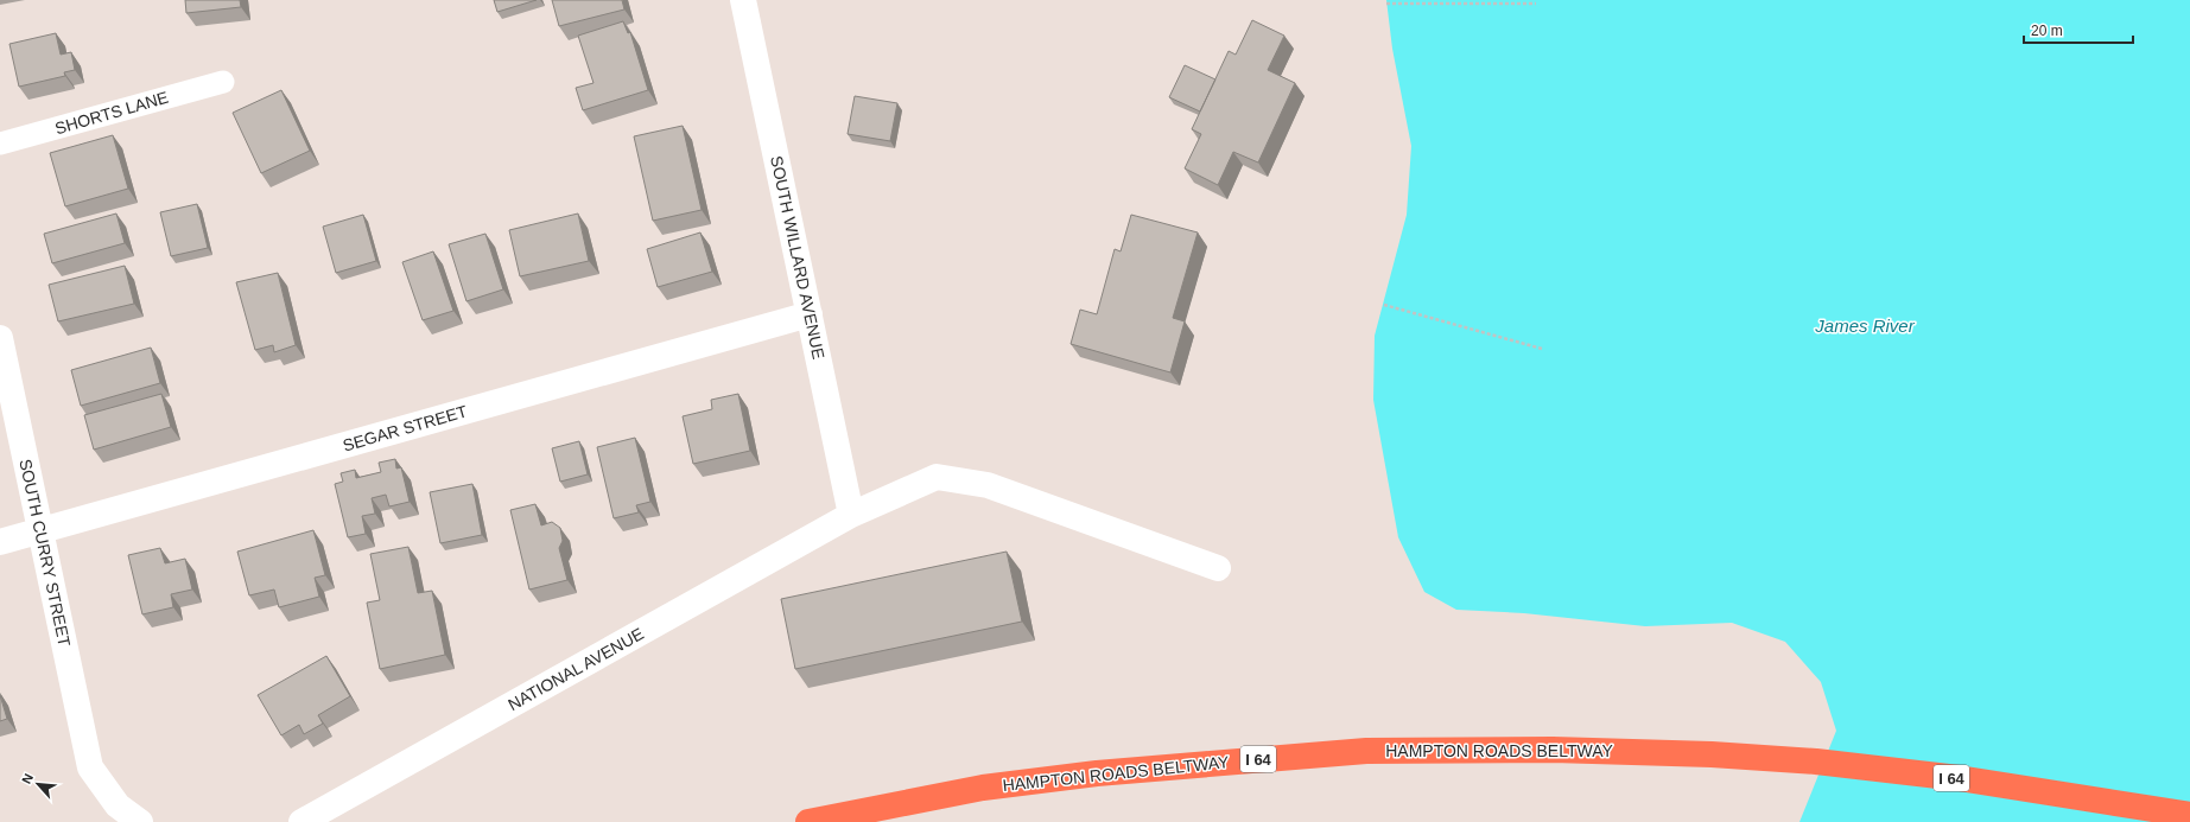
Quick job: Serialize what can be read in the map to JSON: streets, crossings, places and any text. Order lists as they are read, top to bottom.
{
  "streets": {
    "highway": ["HAMPTON ROADS BELTWAY", "I 64"],
    "street": [
      "SOUTH WILLARD AVENUE",
      "SEGAR STREET",
      "SOUTH CURRY STREET",
      "NATIONAL AVENUE"
    ],
    "lane": ["SHORTS LANE"]
  },
  "crossings": [
    ["SOUTH WILLARD AVENUE", "SEGAR STREET"],
    ["SOUTH WILLARD AVENUE", "NATIONAL AVENUE"],
    ["SEGAR STREET", "SOUTH CURRY STREET"]
  ],
  "water": ["James River"],
  "scale_bar": "20 m",
  "north": "top left"
}
